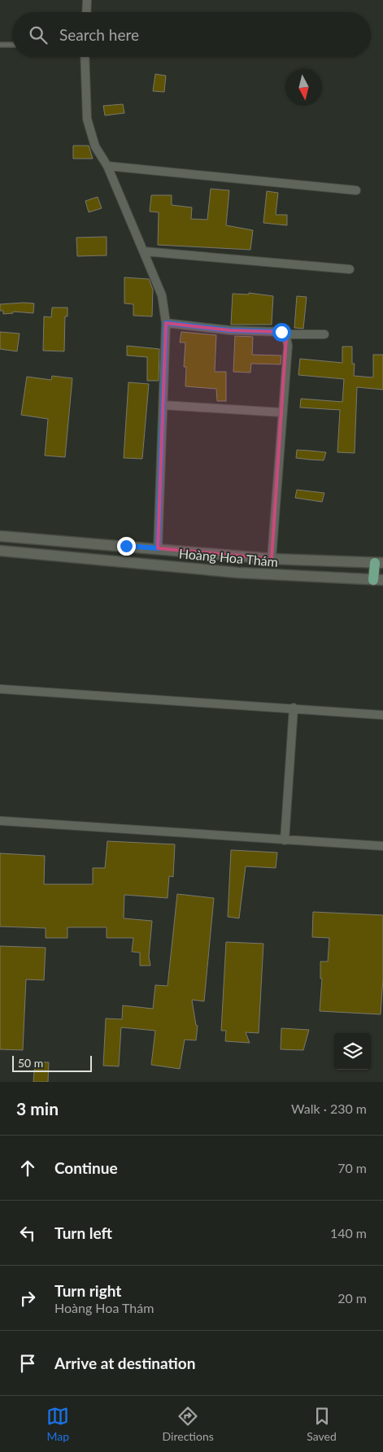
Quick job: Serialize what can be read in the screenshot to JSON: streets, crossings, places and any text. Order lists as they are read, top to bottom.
{
  "streets": {
    "main road": ["Hoàng Hoa Thám"]
  },
  "scale_bar": "50 m",
  "north": "bottom",
  "page": {
    "search": "Search here",
    "scale": "50 m",
    "heading": ["3 min", "Walk · 230 m"],
    "list": [
      ["Continue", "70 m"],
      ["Turn left", "140 m"],
      ["Turn right", "Hoàng Hoa Thám", "20 m"],
      "Arrive at destination"
    ],
    "nav": ["Map", "Directions", "Saved"]
  }
}
